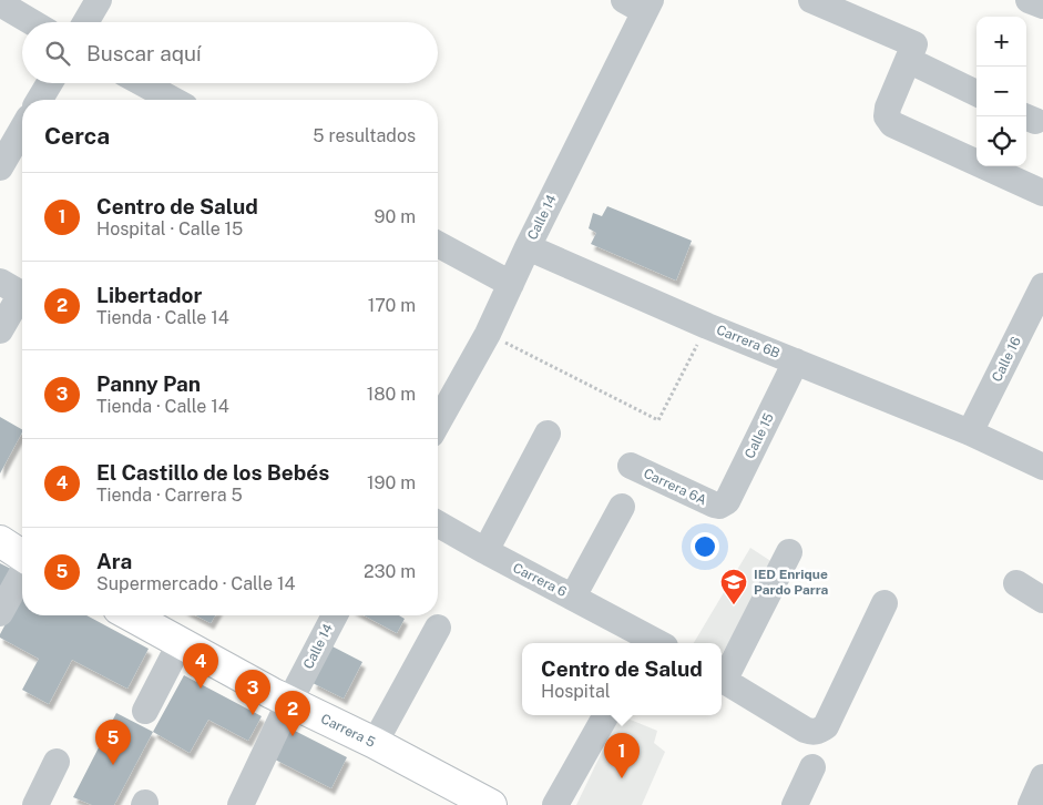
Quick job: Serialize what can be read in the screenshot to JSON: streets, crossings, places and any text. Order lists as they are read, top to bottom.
{
  "streets": {
    "main road": ["Carrera 5"],
    "street": [
      "Calle 14",
      "Carrera 6B",
      "Calle 16",
      "Calle 15",
      "Carrera 6A",
      "Carrera 6"
    ]
  },
  "crossings": [
    ["Calle 14", "Carrera 6B"],
    ["Calle 14", "Carrera 5"],
    ["Carrera 6B", "Calle 16"],
    ["Carrera 6B", "Calle 15"],
    ["Calle 15", "Carrera 6A"]
  ],
  "places": {
    "school or university": ["IED Enrique Pardo Parra"]
  },
  "page": {
    "map_buttons": ["+", "−"],
    "search": "Buscar aquí",
    "heading": ["Cerca", "5 resultados"],
    "list": [
      {
        "mark": "1",
        "name": "Centro de Salud",
        "note": "Hospital · Calle 15",
        "value": "90 m"
      },
      {
        "mark": "2",
        "name": "Libertador",
        "note": "Tienda · Calle 14",
        "value": "170 m"
      },
      {
        "mark": "3",
        "name": "Panny Pan",
        "note": "Tienda · Calle 14",
        "value": "180 m"
      },
      {
        "mark": "4",
        "name": "El Castillo de los Bebés",
        "note": "Tienda · Carrera 5",
        "value": "190 m"
      },
      {
        "mark": "5",
        "name": "Ara",
        "note": "Supermercado · Calle 14",
        "value": "230 m"
      }
    ],
    "popup": ["Centro de Salud", "Hospital"],
    "pins": [
      "4",
      "3",
      "2",
      "5",
      "1"
    ]
  }
}
